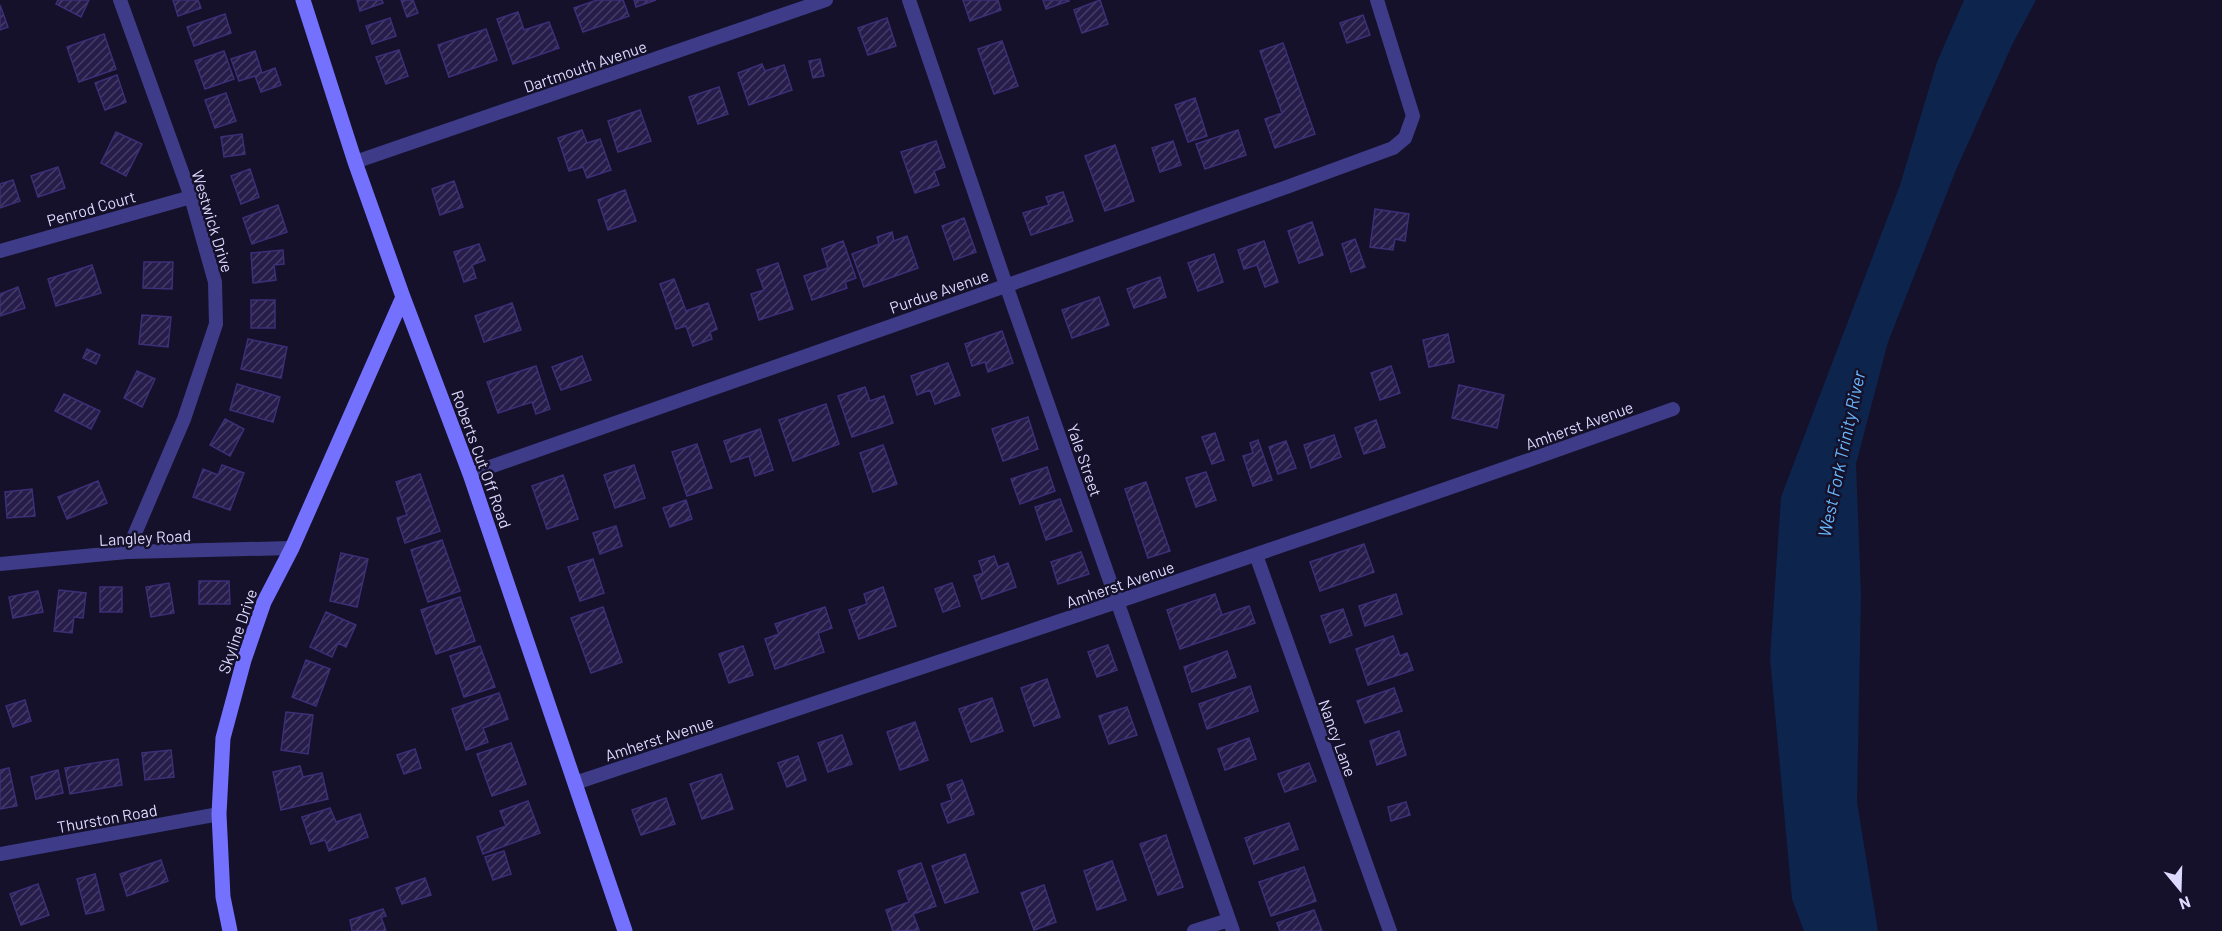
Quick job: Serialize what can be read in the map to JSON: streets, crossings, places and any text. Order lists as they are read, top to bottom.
{
  "streets": {
    "street": [
      "Dartmouth Avenue",
      "Penrod Court",
      "Westwick Drive",
      "Purdue Avenue",
      "Amherst Avenue",
      "Roberts Cut Off Road",
      "Yale Street",
      "Langley Road",
      "Skyline Drive",
      "Nancy Lane",
      "Thurston Road"
    ]
  },
  "crossings": [
    ["Dartmouth Avenue", "Roberts Cut Off Road"],
    ["Penrod Court", "Westwick Drive"],
    ["Westwick Drive", "Langley Road"],
    ["Purdue Avenue", "Roberts Cut Off Road"],
    ["Purdue Avenue", "Yale Street"],
    ["Amherst Avenue", "Roberts Cut Off Road"],
    ["Amherst Avenue", "Yale Street"],
    ["Amherst Avenue", "Nancy Lane"],
    ["Roberts Cut Off Road", "Skyline Drive"],
    ["Langley Road", "Skyline Drive"],
    ["Skyline Drive", "Thurston Road"]
  ],
  "water": ["West Fork Trinity River"],
  "north": "bottom"
}
